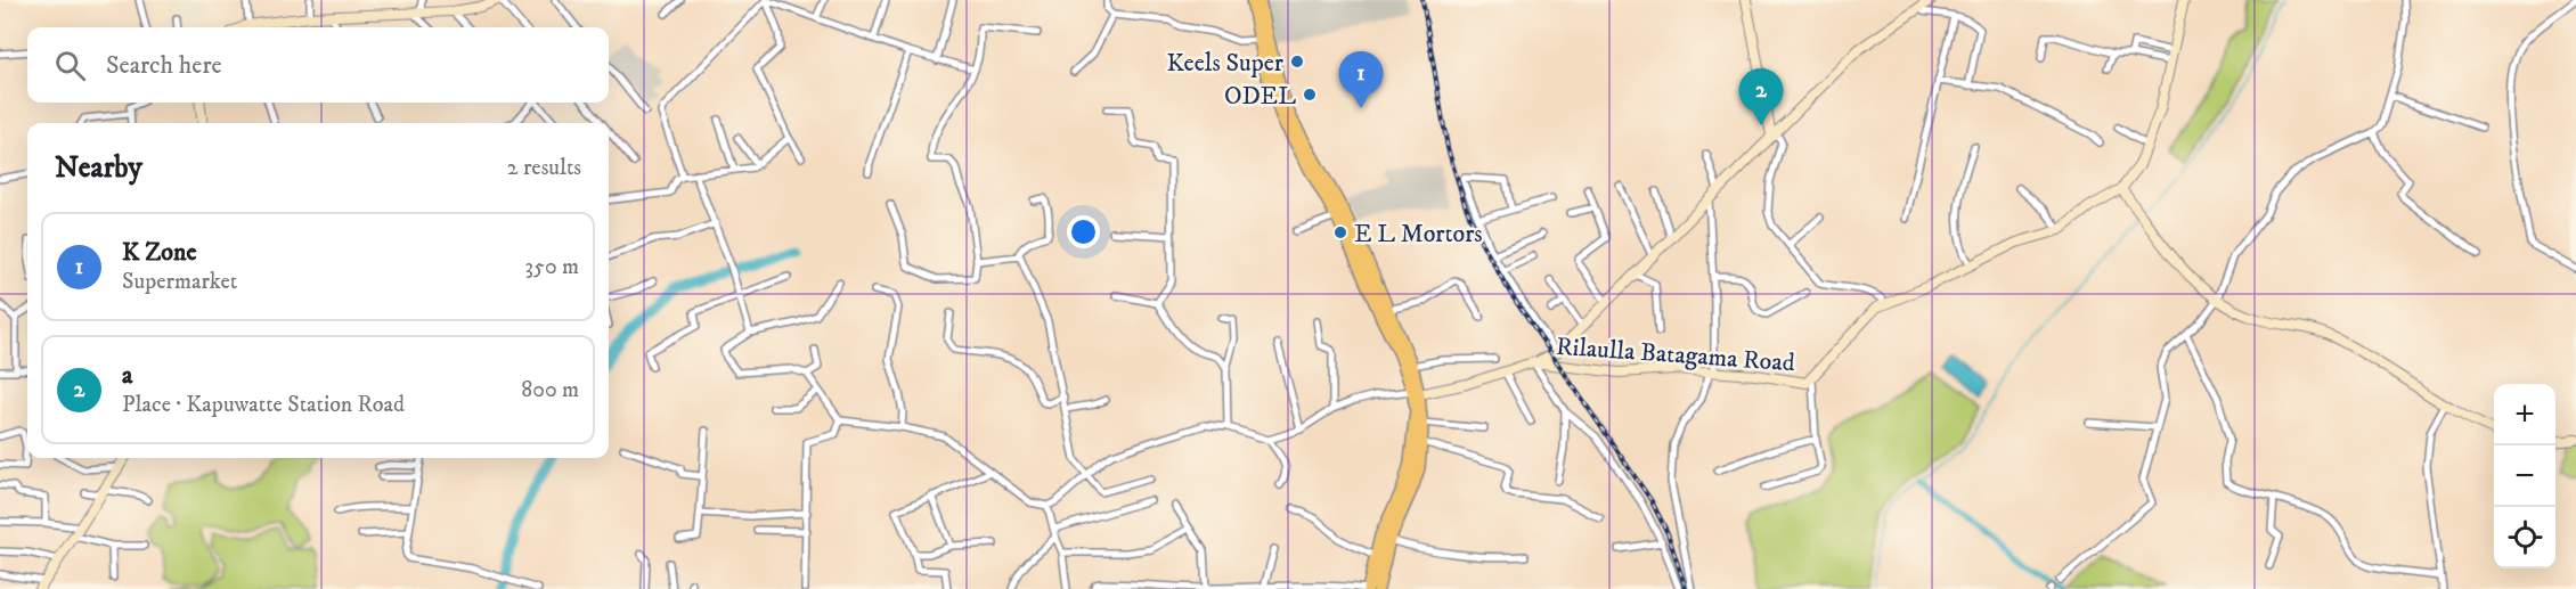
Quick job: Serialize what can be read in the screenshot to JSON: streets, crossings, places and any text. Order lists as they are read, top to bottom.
{
  "streets": {
    "street": ["Rilaulla Batagama Road"]
  },
  "places": ["Keels Super", "ODEL", "E L Mortors"],
  "page": {
    "search": "Search here",
    "pins": ["1", "2"],
    "heading": ["Nearby", "2 results"],
    "list": [
      {
        "mark": "1",
        "name": "K Zone",
        "note": "Supermarket",
        "value": "350 m"
      },
      {
        "mark": "2",
        "name": "a",
        "note": "Place · Kapuwatte Station Road",
        "value": "800 m"
      }
    ],
    "map_buttons": ["+", "−"]
  }
}
